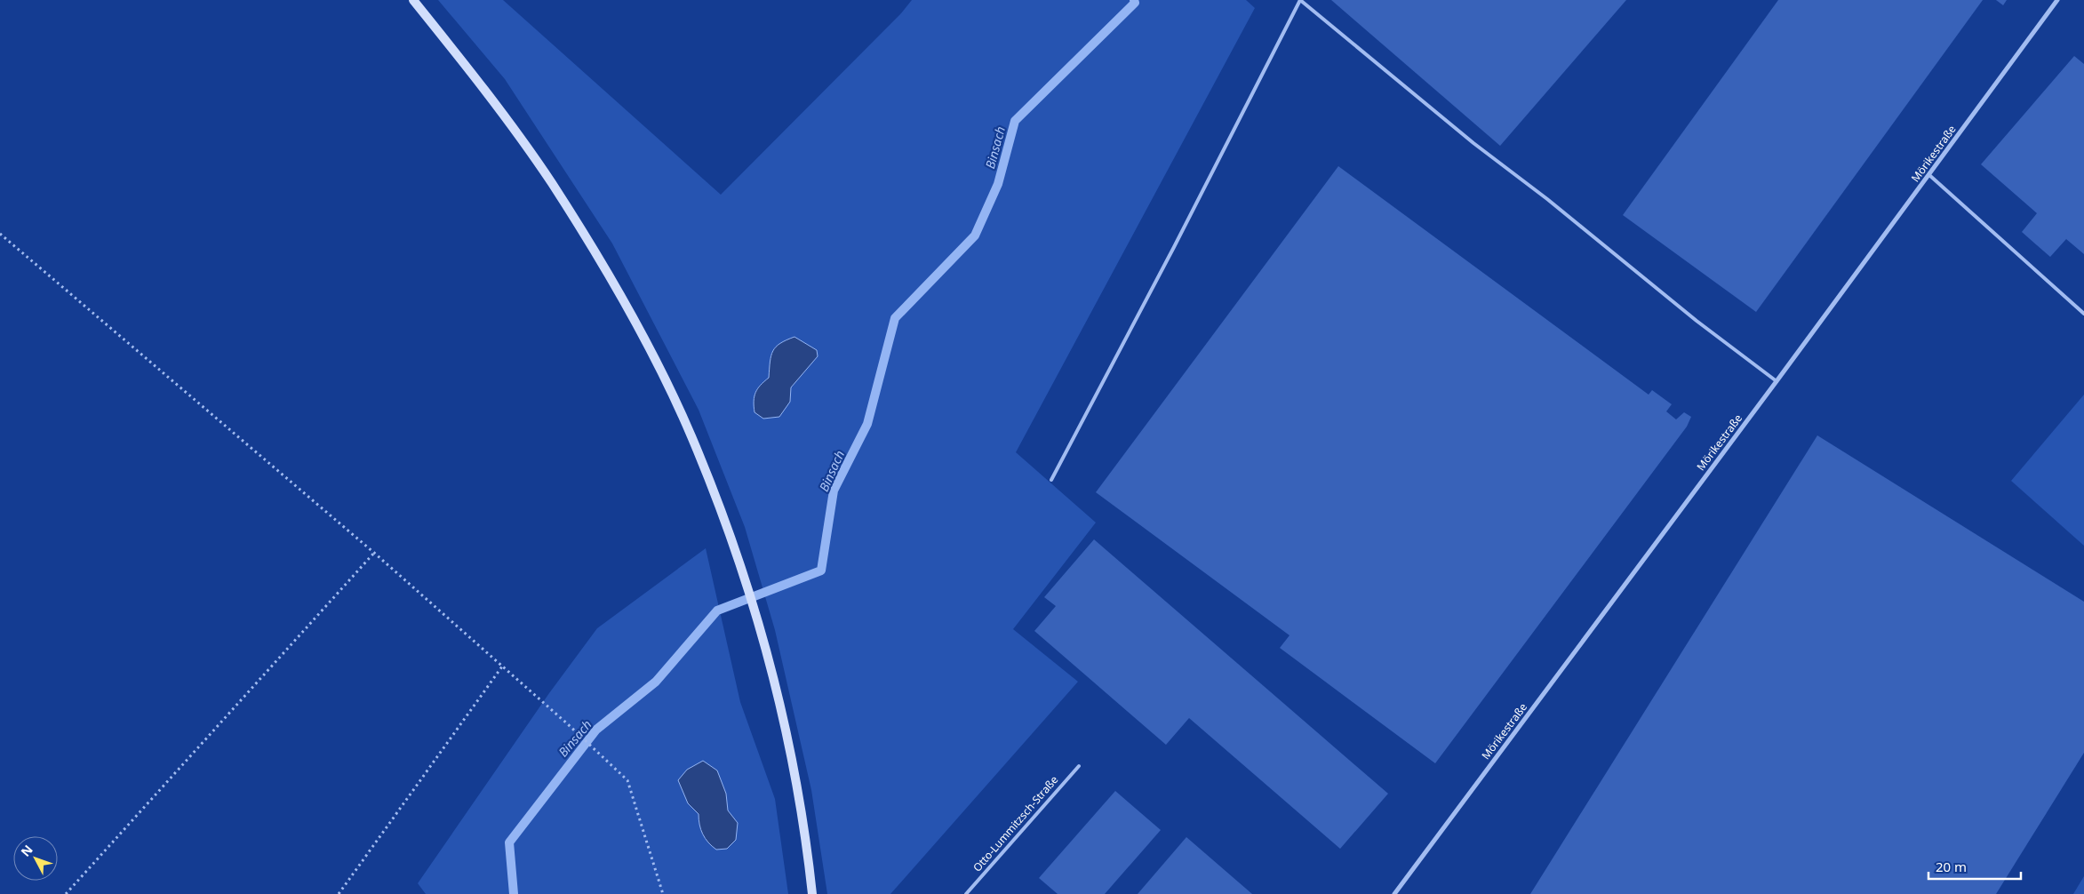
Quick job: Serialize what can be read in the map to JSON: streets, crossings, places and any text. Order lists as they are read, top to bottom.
{
  "streets": {
    "street": ["Mörikestraße"],
    "lane": ["Otto-Lummitzsch-Straße"]
  },
  "water": ["Binsach"],
  "scale_bar": "20 m",
  "north": "top left"
}
